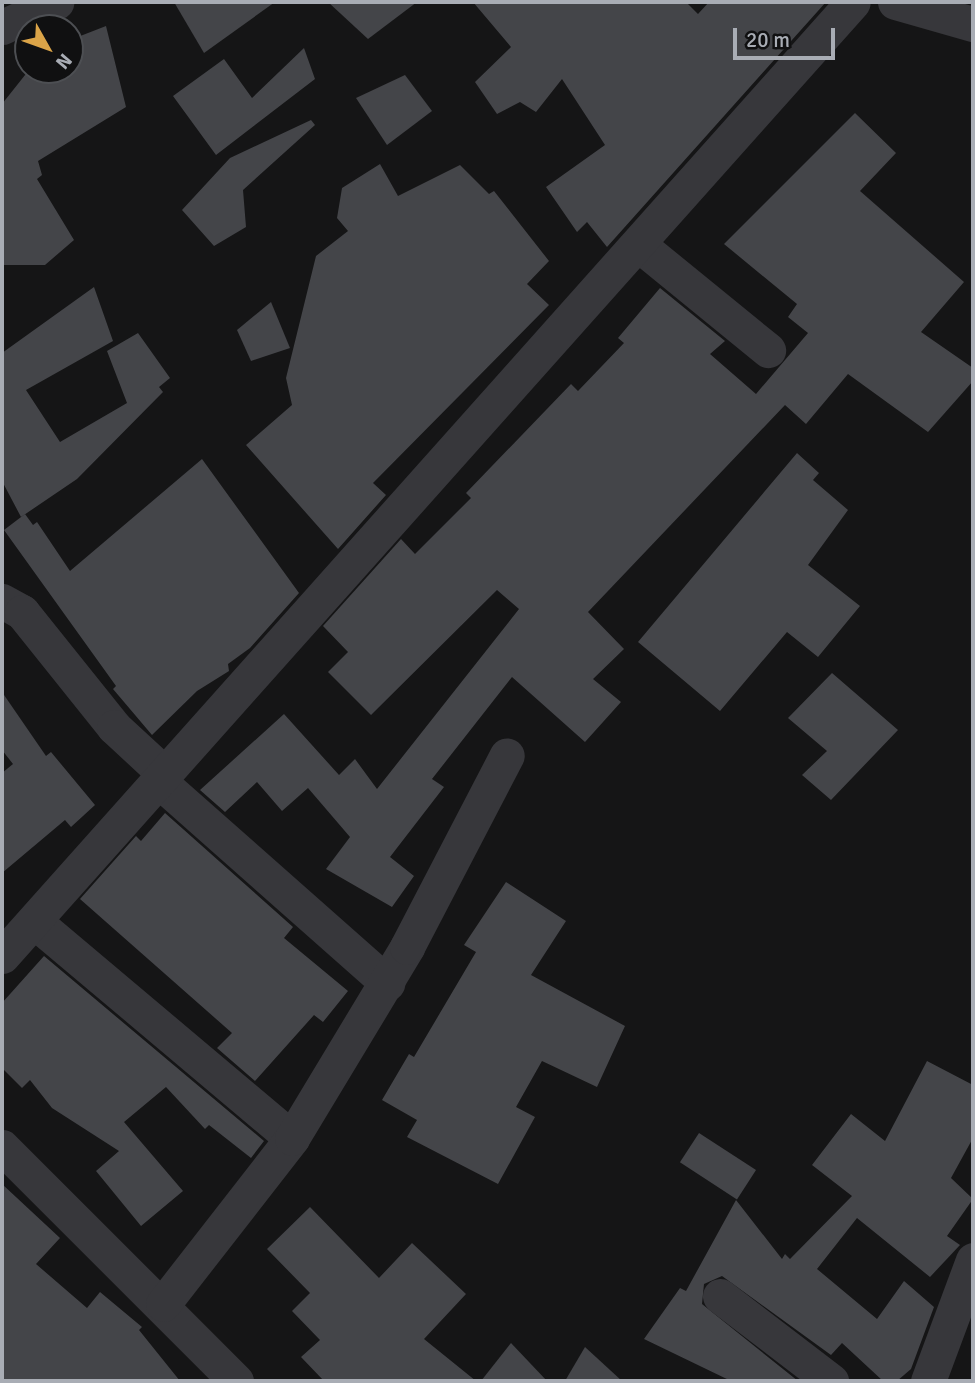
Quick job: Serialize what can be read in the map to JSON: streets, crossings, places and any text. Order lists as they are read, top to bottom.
{
  "scale_bar": "20 m",
  "north": "bottom right"
}
